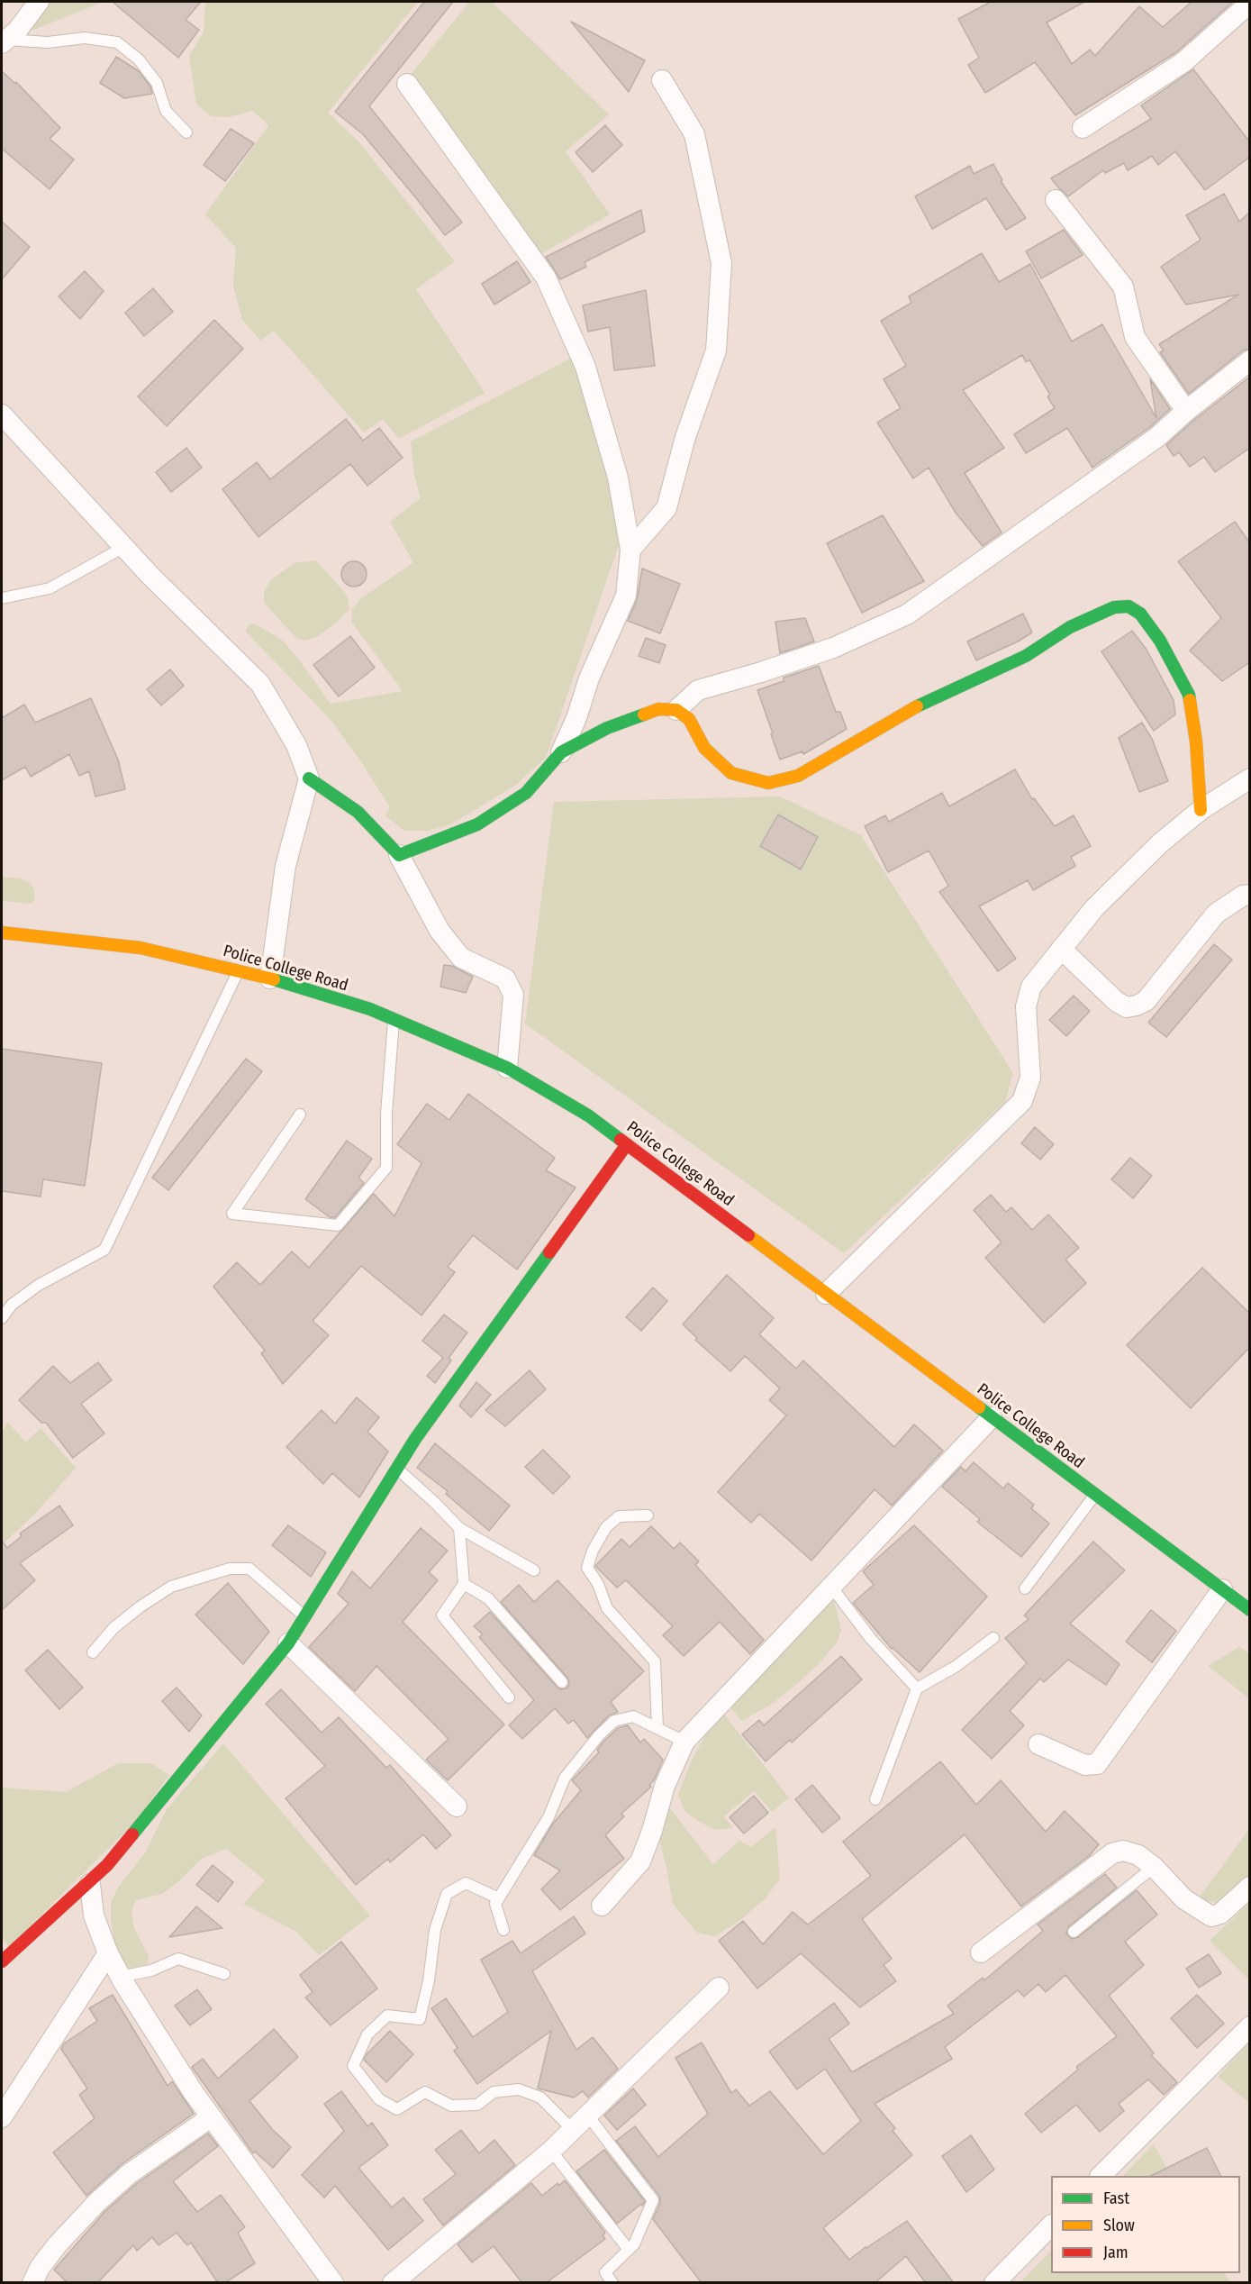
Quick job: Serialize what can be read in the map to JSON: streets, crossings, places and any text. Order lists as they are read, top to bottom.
{
  "streets": {
    "street": ["Police College Road"]
  },
  "legend": ["Fast", "Slow", "Jam"]
}
